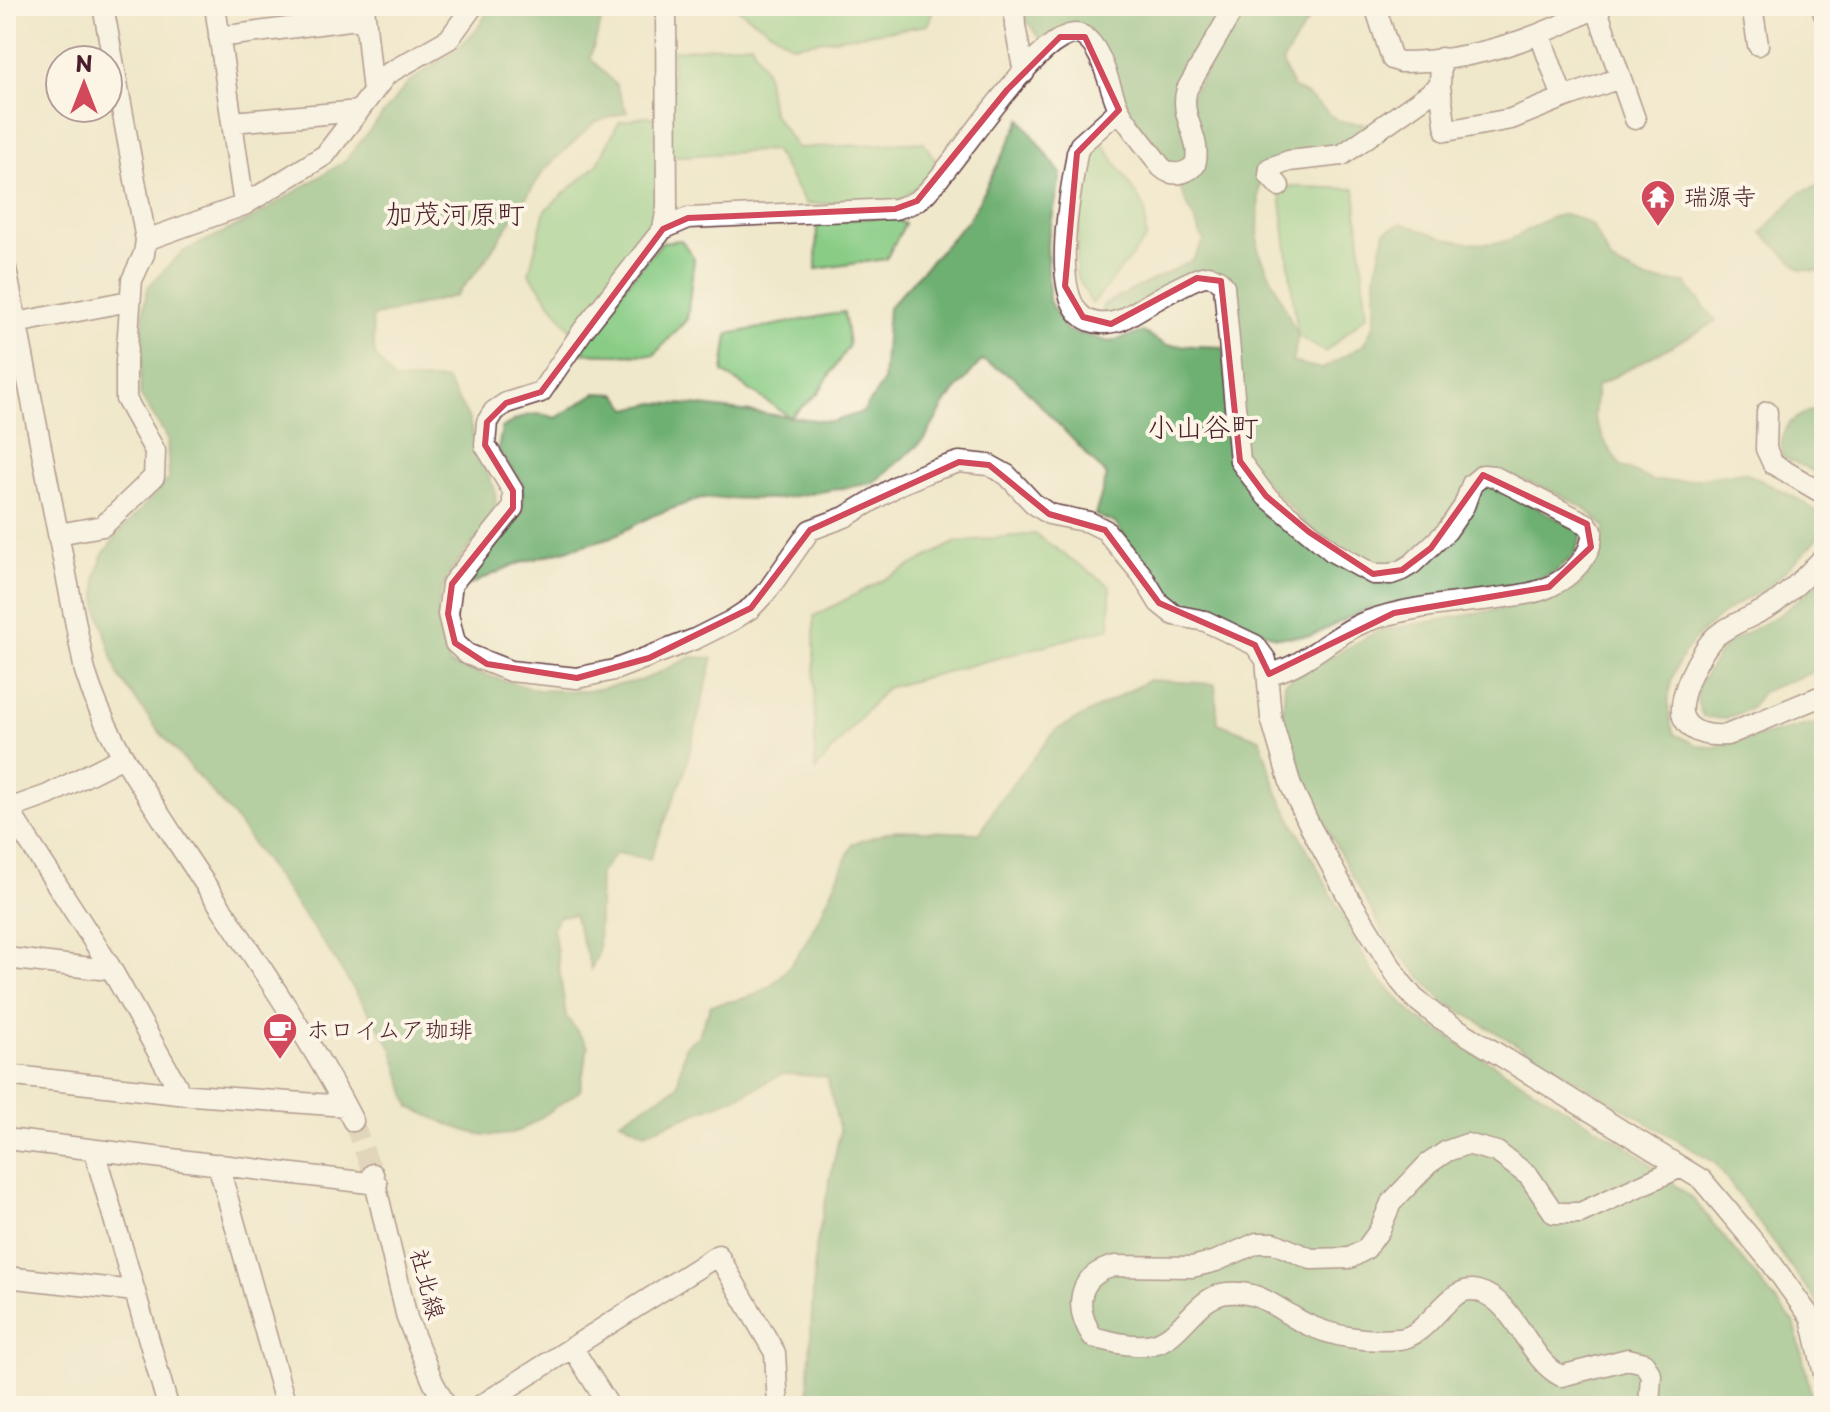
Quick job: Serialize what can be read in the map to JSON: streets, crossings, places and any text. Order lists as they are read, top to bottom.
{
  "streets": {
    "street": ["社北線"]
  },
  "districts": ["加茂河原町", "小山谷町"],
  "places": {
    "temple": ["瑞源寺"],
    "cafe": ["ホロイムア珈琲"]
  },
  "north": "top"
}
